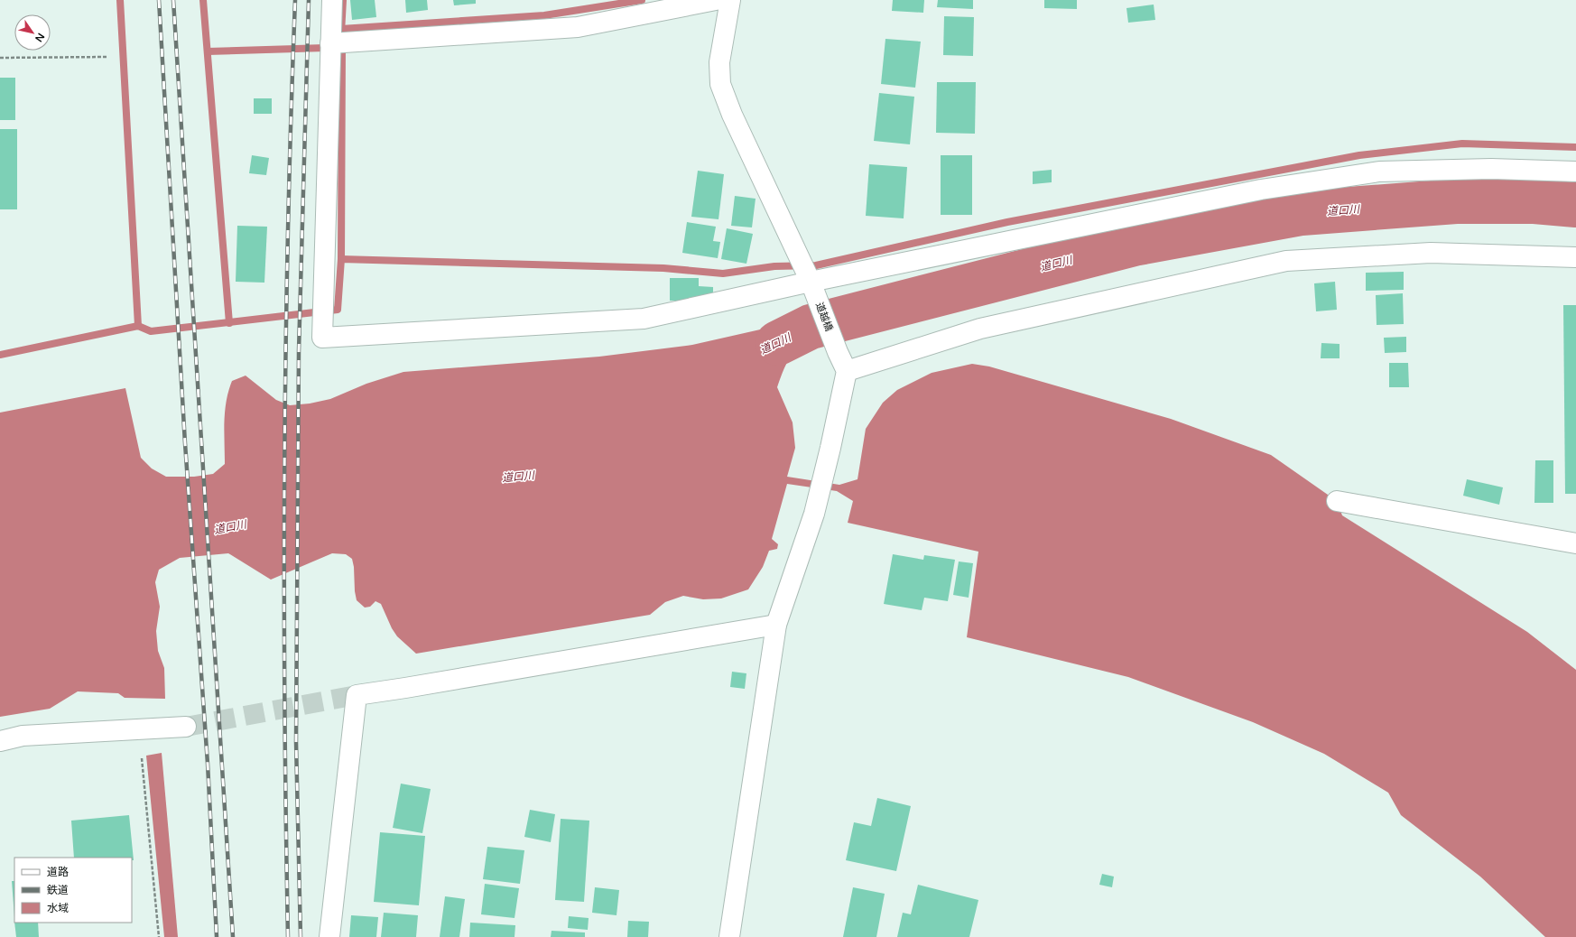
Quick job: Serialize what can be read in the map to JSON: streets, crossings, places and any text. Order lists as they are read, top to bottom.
{
  "streets": {
    "street": ["道越橋"]
  },
  "water": ["道口川"],
  "legend": ["道路", "鉄道", "水域"],
  "north": "bottom right"
}
